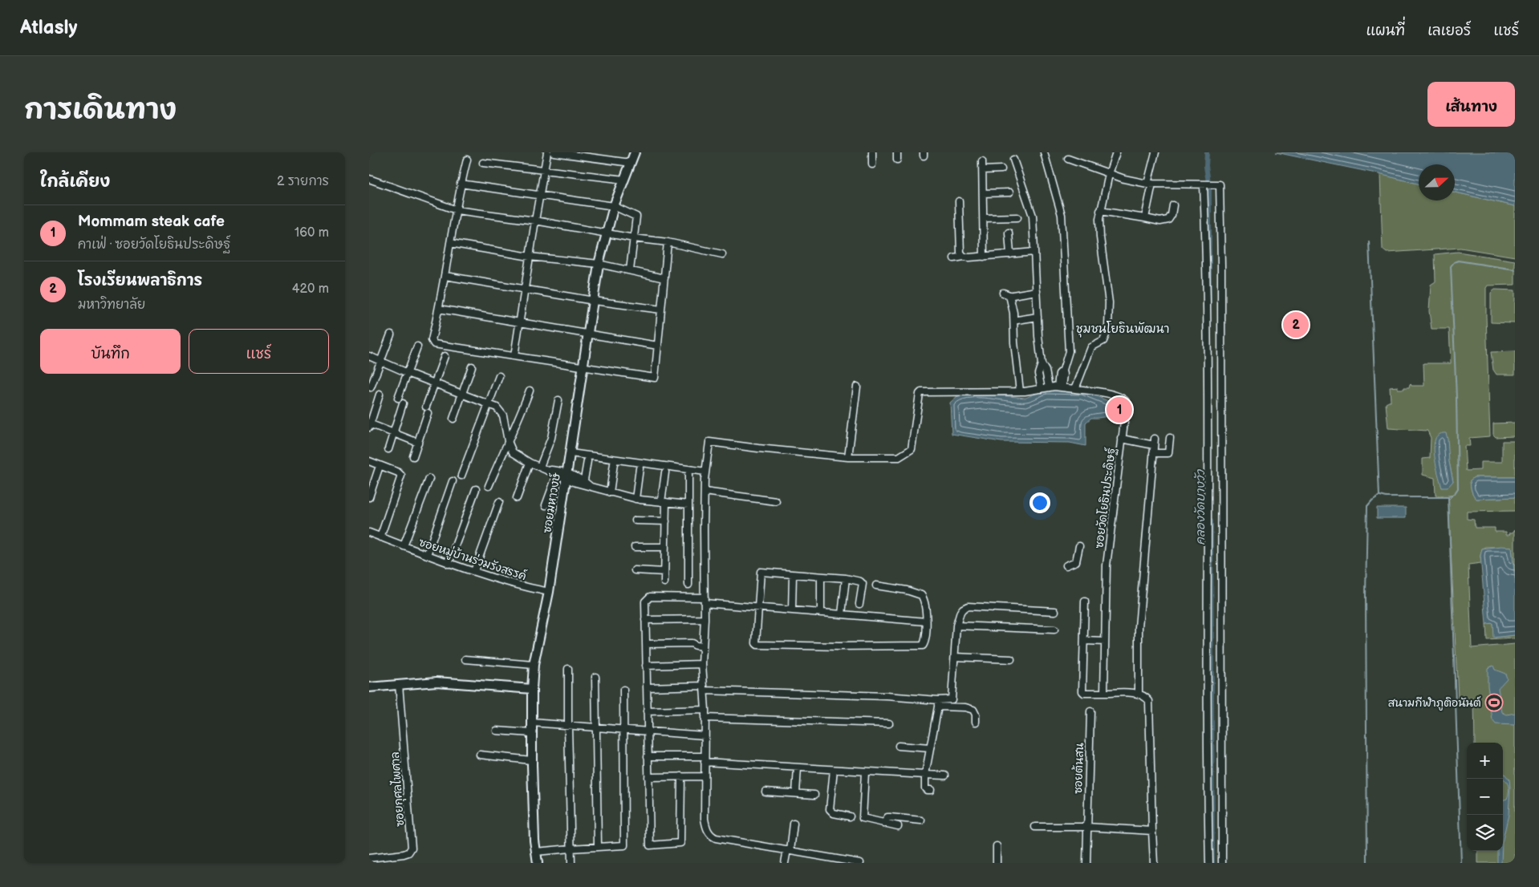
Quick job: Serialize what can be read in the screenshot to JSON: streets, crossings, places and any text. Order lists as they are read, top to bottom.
{
  "streets": {
    "street": [
      "ซอยวัดโยธินประดิษฐ์",
      "ซอยมหาวงษ์",
      "ซอยหมู่บ้านร่วมรังสรรค์",
      "ซอยต้นสน",
      "ซอยกุศลไพศาล"
    ]
  },
  "crossings": [
    ["ซอยมหาวงษ์", "ซอยหมู่บ้านร่วมรังสรรค์"]
  ],
  "districts": ["ชุมชนโยธินพัฒนา"],
  "water": ["คลองวัดบางวัว"],
  "places": {
    "sports": ["สนามกีฬาภูติอนันต์"]
  },
  "north": "right",
  "page": {
    "header": "Atlasly",
    "nav": ["แผนที่", "เลเยอร์", "แชร์"],
    "title": "การเดินทาง",
    "buttons": [
      "เส้นทาง",
      ["บันทึก", "แชร์"]
    ],
    "heading": ["ใกล้เคียง", "2 รายการ"],
    "list": [
      {
        "mark": "1",
        "name": "Mommam steak cafe",
        "note": "คาเฟ่ · ซอยวัดโยธินประดิษฐ์",
        "value": "160 m"
      },
      {
        "mark": "2",
        "name": "โรงเรียนพลาธิการ",
        "note": "มหาวิทยาลัย",
        "value": "420 m"
      }
    ],
    "pins": ["2", "1"],
    "map_buttons": ["+", "−"]
  }
}
